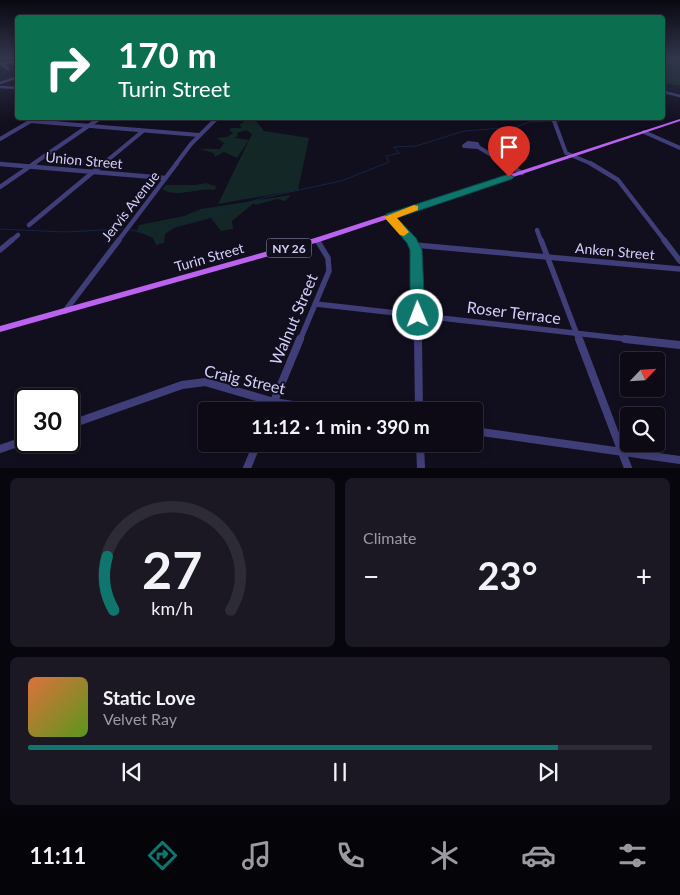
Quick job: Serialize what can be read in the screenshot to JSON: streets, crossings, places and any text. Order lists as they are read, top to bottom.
{
  "streets": {
    "main road": ["NY 26", "Turin Street"],
    "street": [
      "Union Street",
      "Jervis Avenue",
      "Anken Street",
      "Roser Terrace",
      "Walnut Street",
      "Craig Street"
    ]
  },
  "crossings": [
    ["Union Street", "Jervis Avenue"],
    ["Jervis Avenue", "Turin Street"],
    ["Turin Street", "Walnut Street"],
    ["Roser Terrace", "Walnut Street"],
    ["Walnut Street", "Craig Street"]
  ],
  "north": "top right",
  "page": {
    "turn": ["170 m", "Turin Street"],
    "limit": "30",
    "trip": "11:12 · 1 min · 390 m",
    "tile": "Climate",
    "heat": ["−", "23°", "+"],
    "song": ["Static Love", "Velvet Ray"],
    "tabs": "11:11",
    "gauge": ["27", "km/h"]
  }
}
